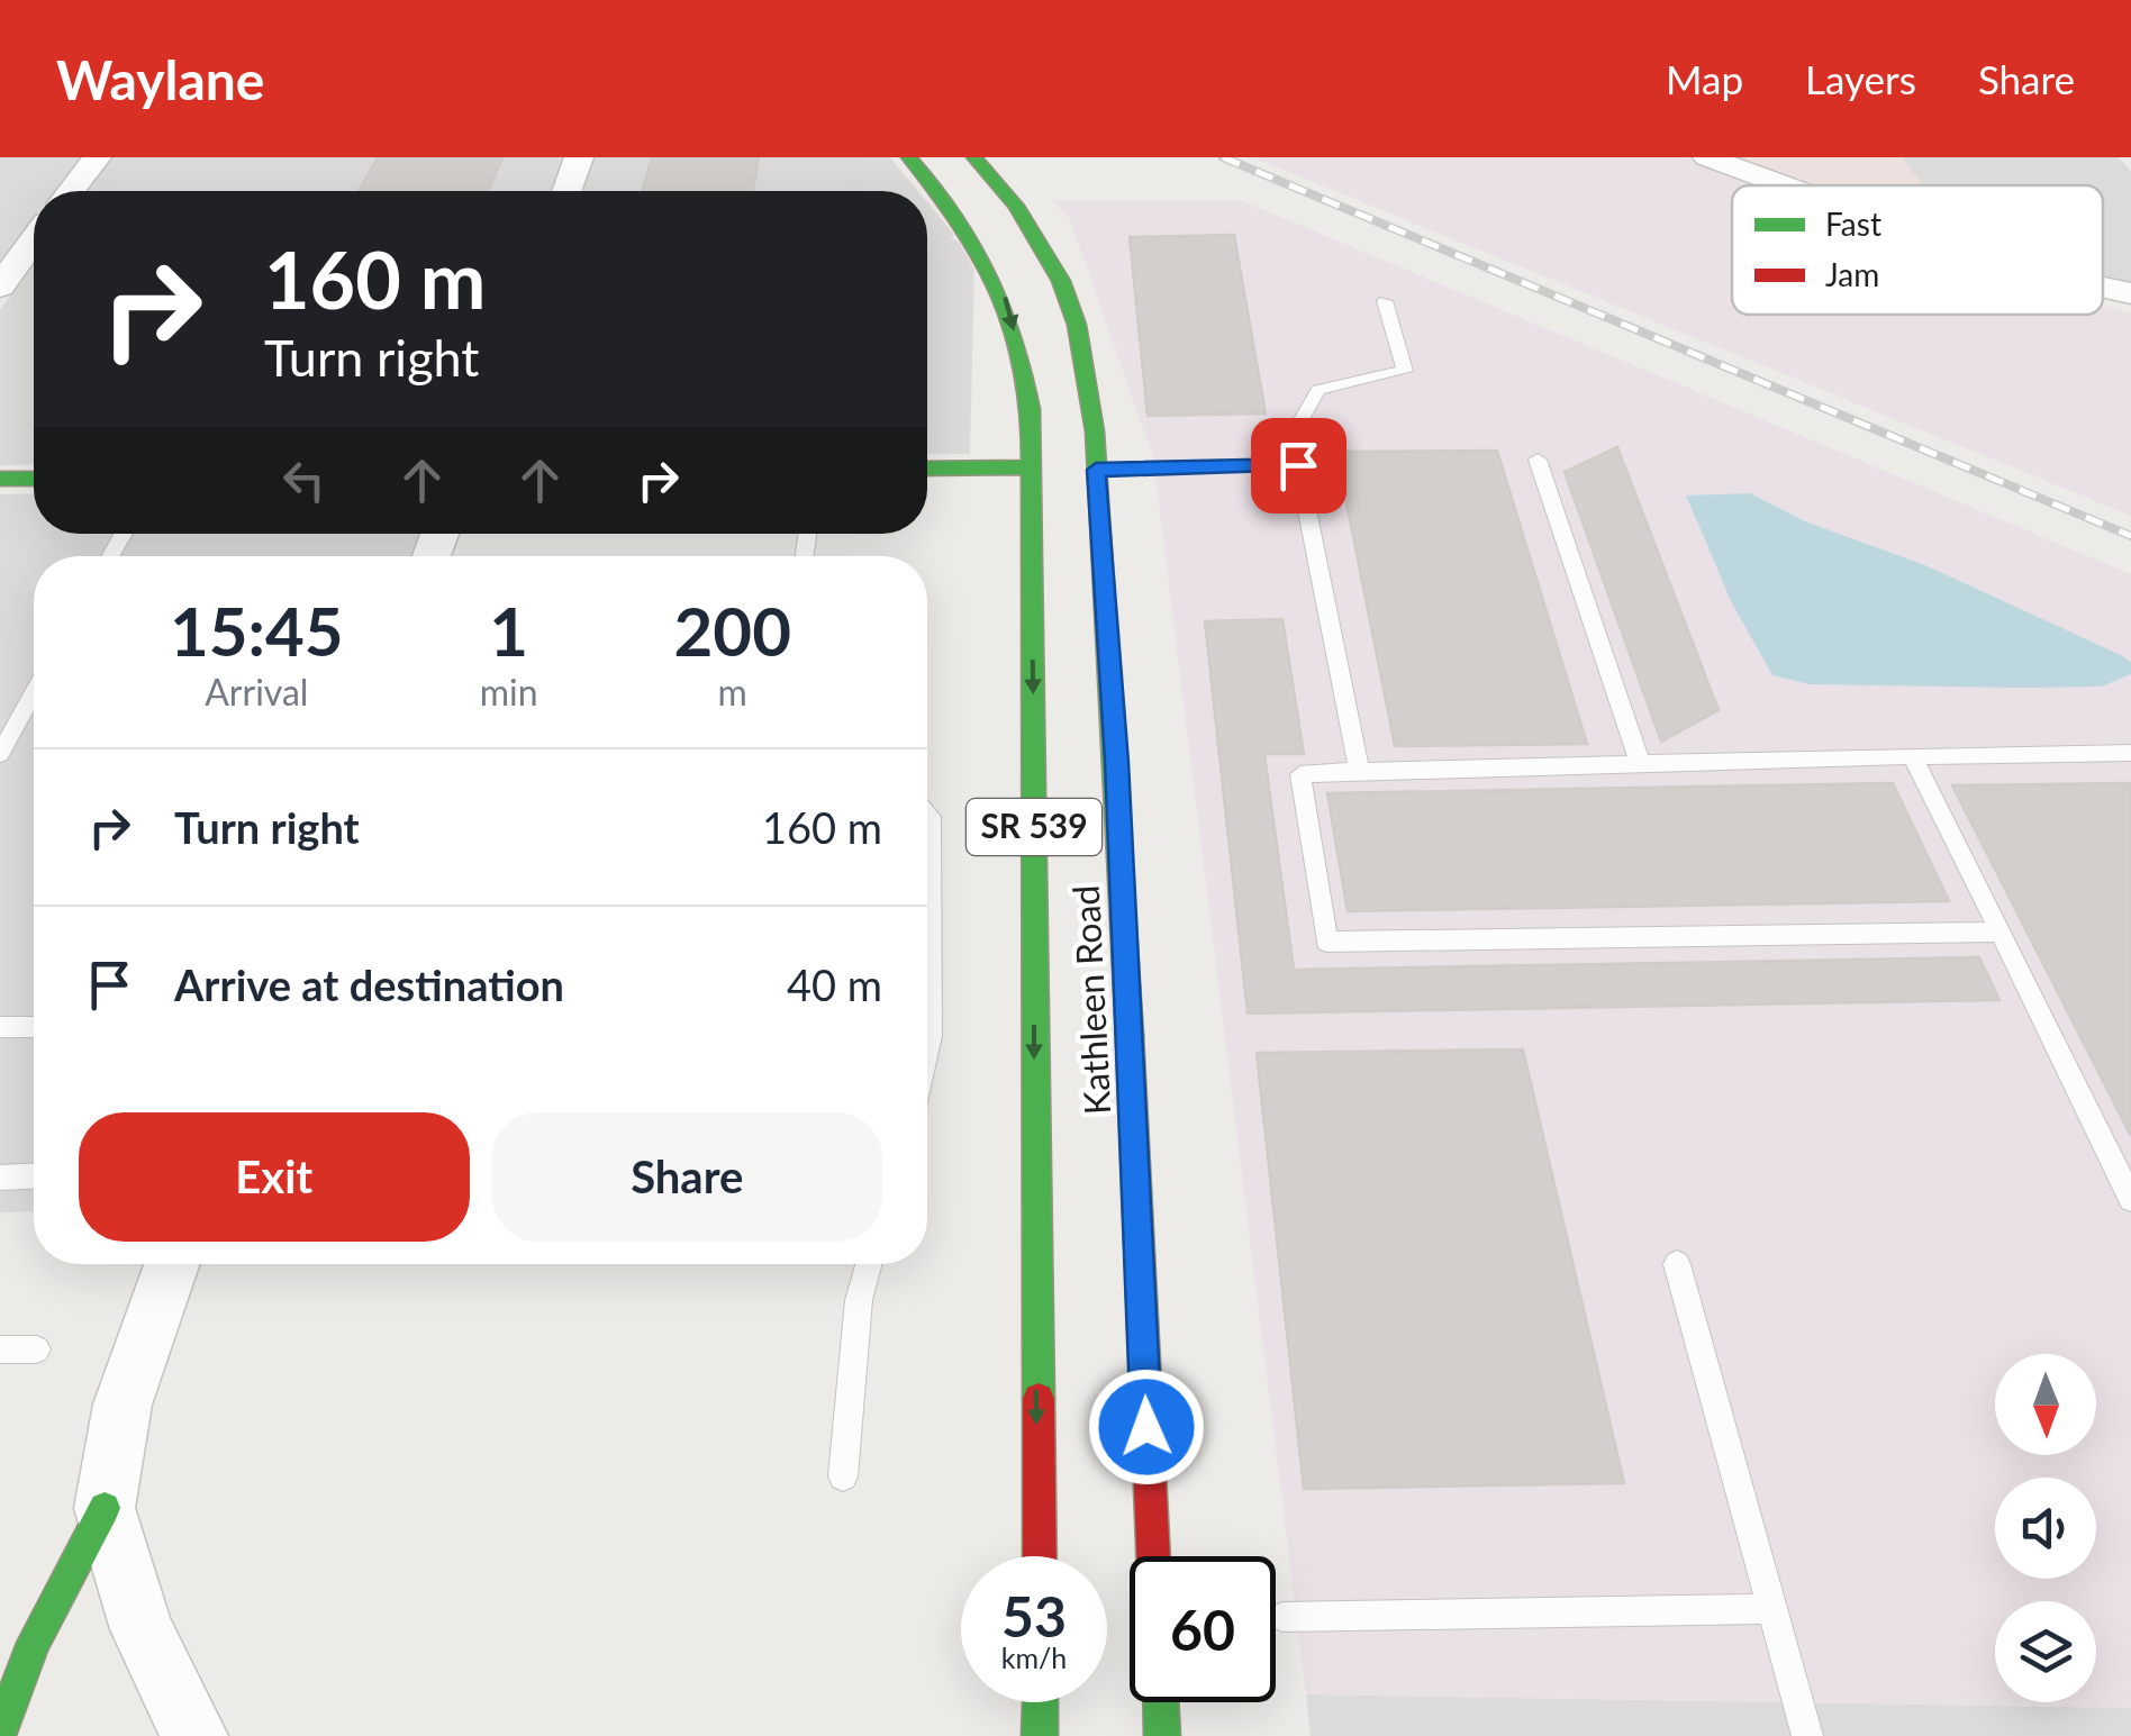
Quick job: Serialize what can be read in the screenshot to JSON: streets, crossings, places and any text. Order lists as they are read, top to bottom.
{
  "streets": {
    "main road": ["SR 539", "Kathleen Road"]
  },
  "legend": ["Fast", "Jam"],
  "north": "bottom",
  "page": {
    "header": "Waylane",
    "nav": ["Map", "Layers", "Share"],
    "turn": ["160 m", "Turn right"],
    "eta": [
      "15:45",
      "Arrival",
      "1",
      "min",
      "200",
      "m"
    ],
    "list": [
      {
        "name": "Turn right",
        "value": "160 m"
      },
      {
        "name": "Arrive at destination",
        "value": "40 m"
      }
    ],
    "buttons": ["Exit", "Share"],
    "speed": "53 km/h",
    "limit": "60"
  }
}
